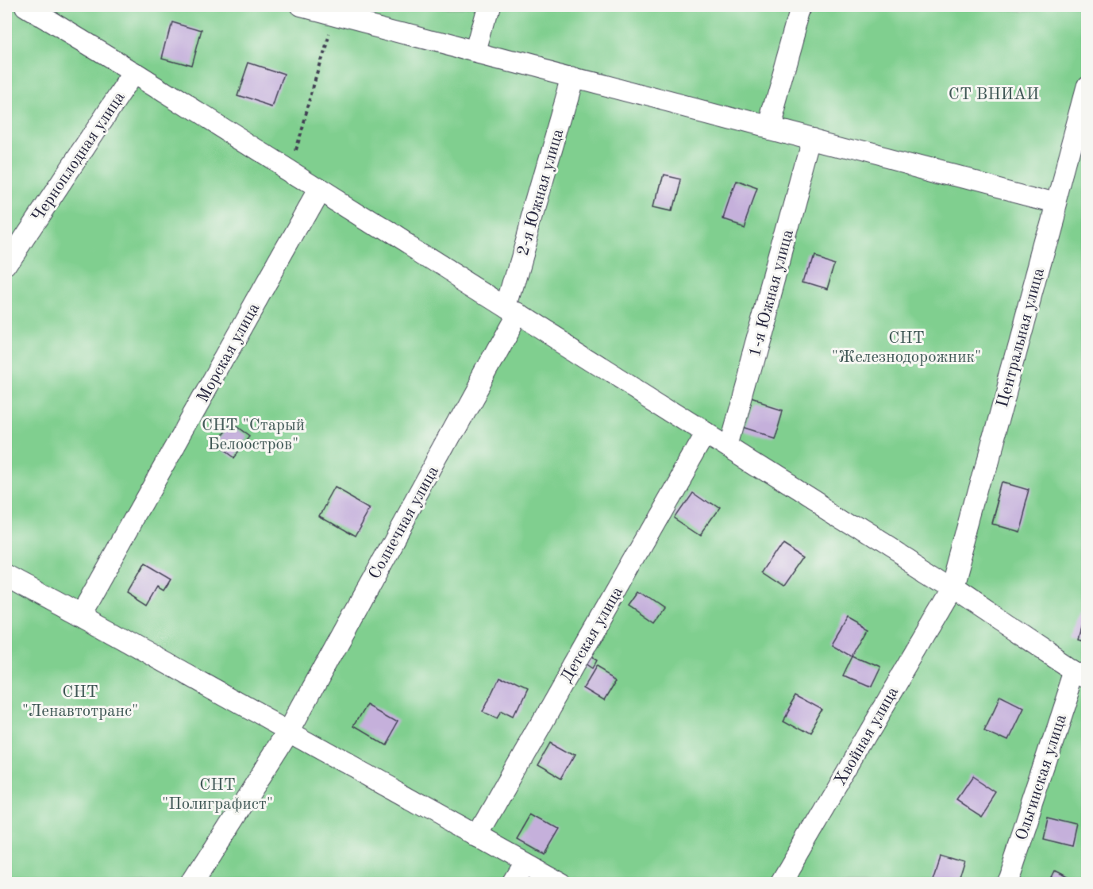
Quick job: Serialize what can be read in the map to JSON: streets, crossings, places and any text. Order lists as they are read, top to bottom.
{
  "streets": {
    "street": [
      "Черноплодная улица",
      "2-я Южная улица",
      "1-я Южная улица",
      "Центральная улица",
      "Морская улица",
      "Солнечная улица",
      "Детская улица",
      "Хвойная улица",
      "Ольгинская улица"
    ]
  },
  "crossings": [
    ["2-я Южная улица", "Солнечная улица"],
    ["Центральная улица", "Хвойная улица"]
  ],
  "parks": [
    "СТ ВНИАИ",
    "СНТ \"Железнодорожник\"",
    "СНТ \"Старый Белоостров\"",
    "СНТ \"Ленавтотранс\"",
    "СНТ \"Полиграфист\""
  ]
}
